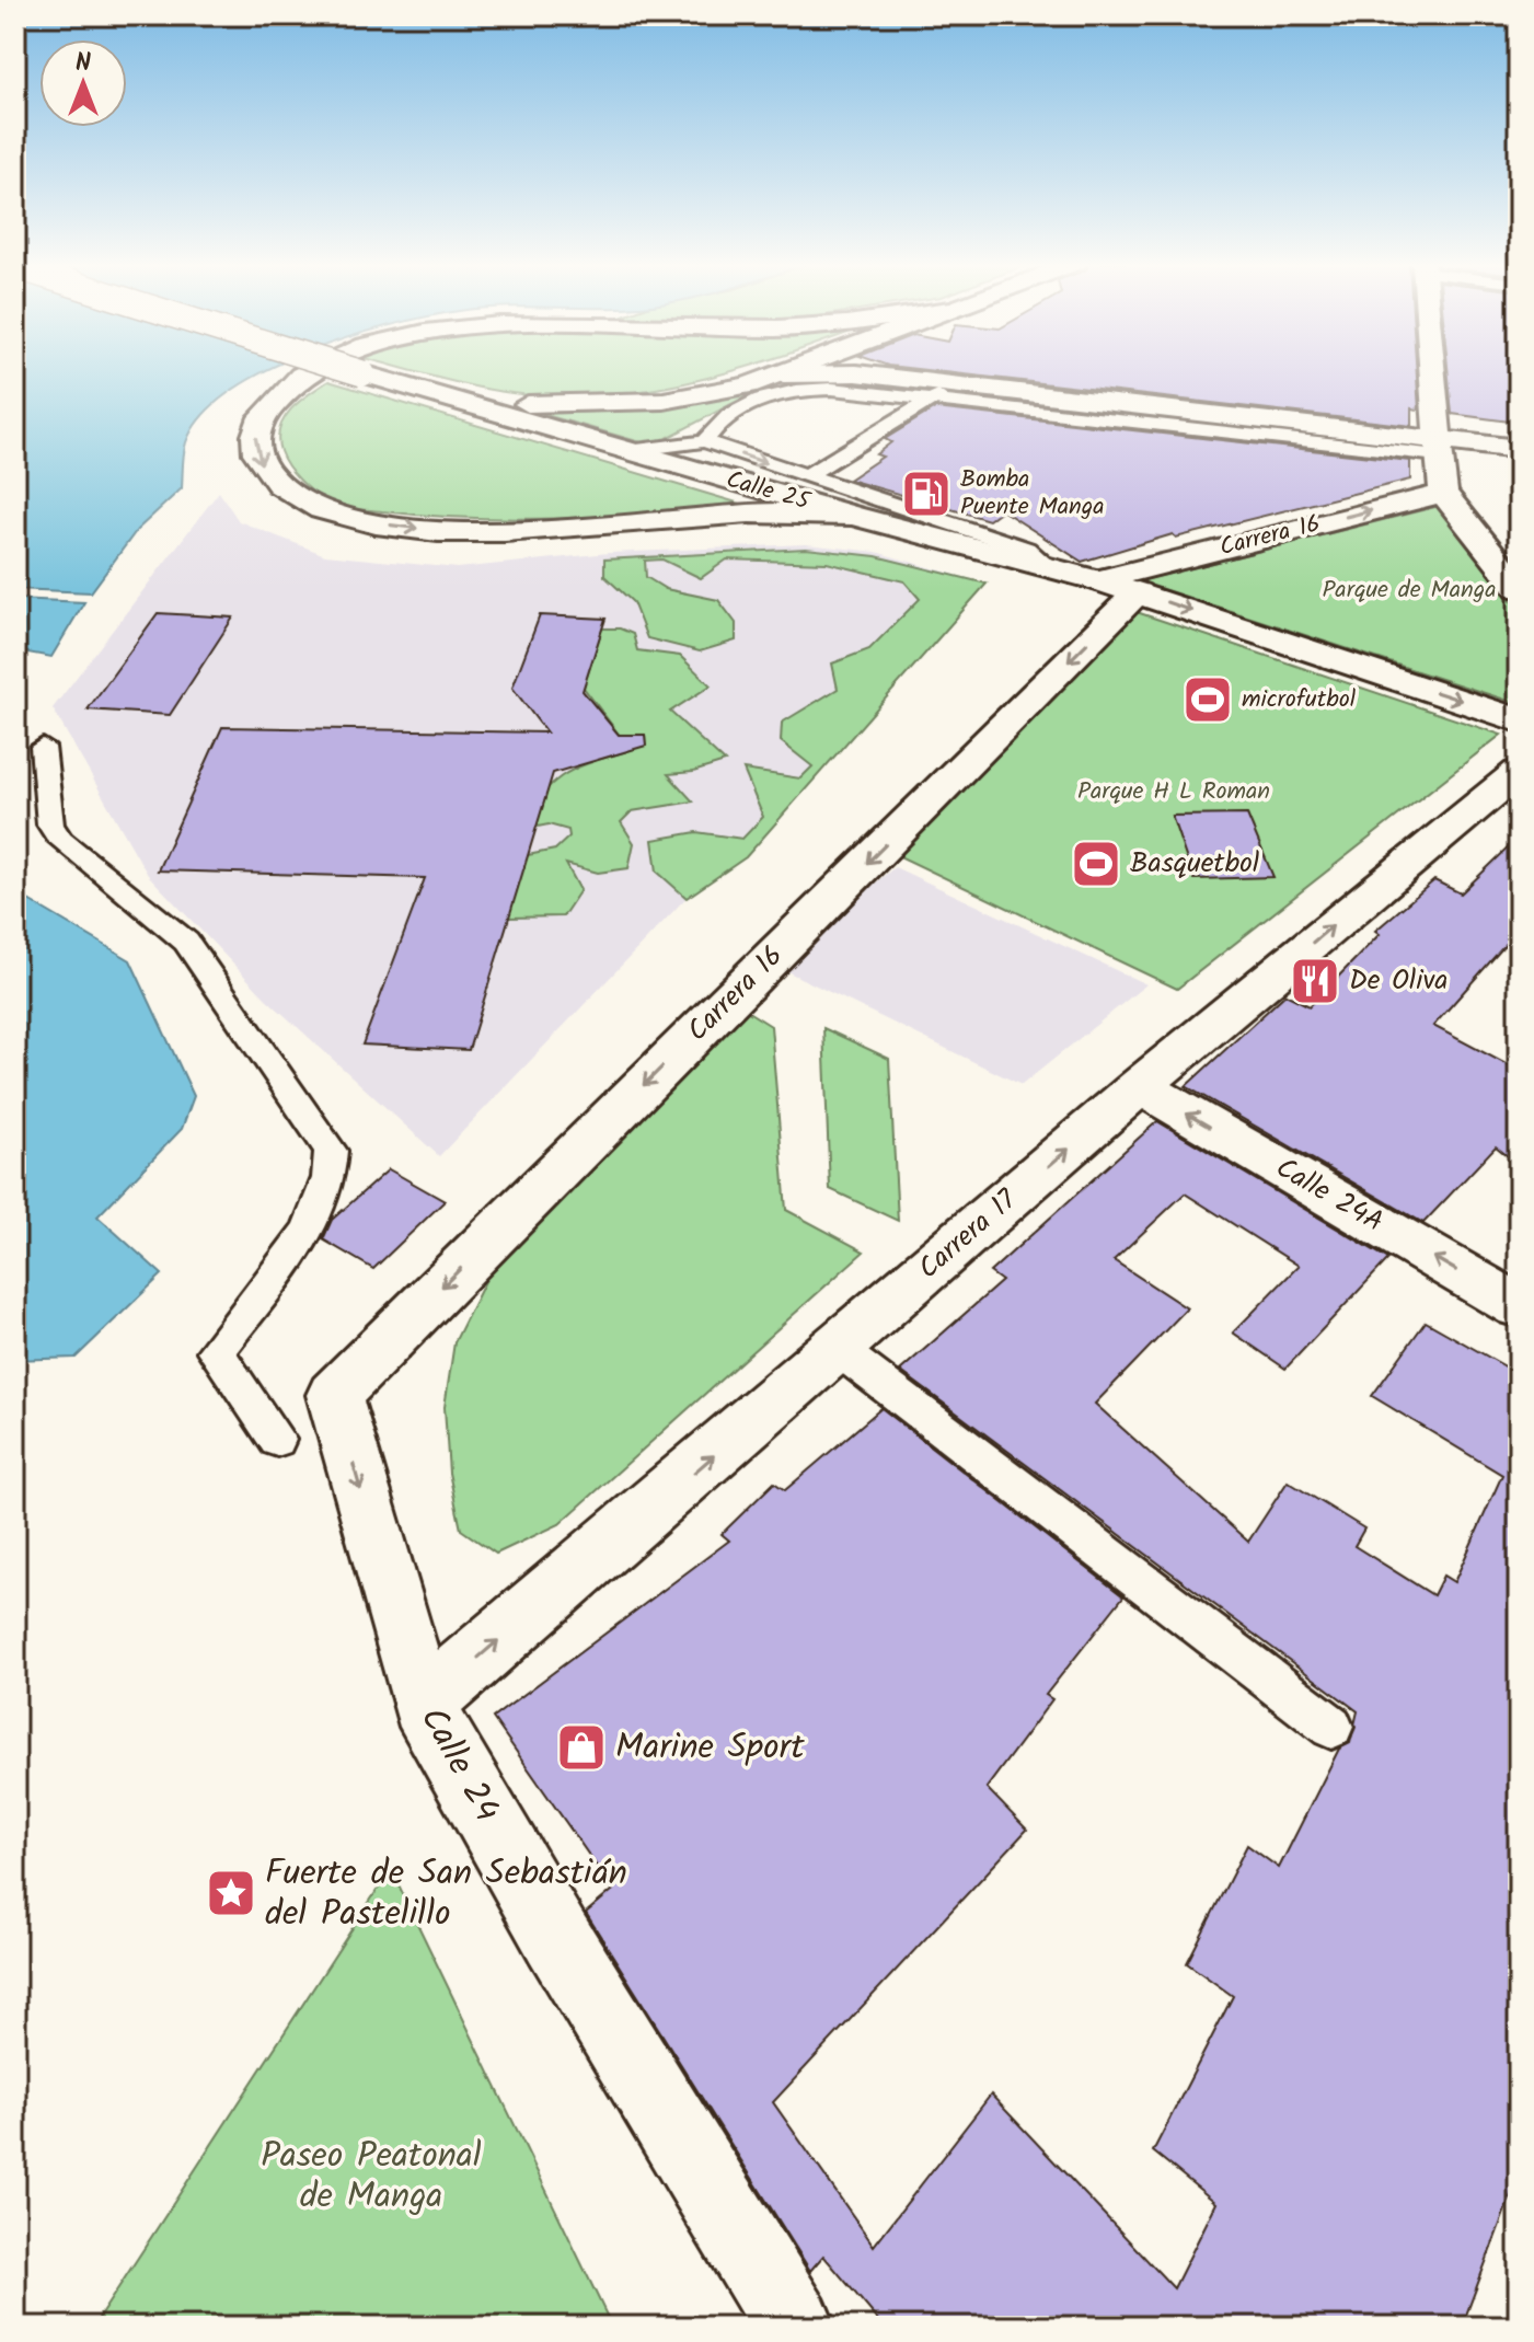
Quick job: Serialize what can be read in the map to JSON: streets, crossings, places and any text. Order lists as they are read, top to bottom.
{
  "streets": {
    "street": [
      "Calle 25",
      "Carrera 16",
      "Calle 24A",
      "Carrera 17",
      "Calle 24"
    ]
  },
  "crossings": [
    ["Calle 25", "Carrera 16"],
    ["Carrera 16", "Calle 24"],
    ["Calle 24A", "Carrera 17"],
    ["Carrera 17", "Calle 24"]
  ],
  "one_way": ["Calle 24A", "Carrera 17"],
  "parks": ["Parque de Manga", "Parque H L Roman", "Paseo Peatonal de Manga"],
  "places": {
    "fuel station": ["Bomba Puente Manga"],
    "sports": ["microfutbol", "Basquetbol"],
    "restaurant": ["De Oliva"],
    "shop": ["Marine Sport"],
    "place": ["Fuerte de San Sebastián del Pastelillo"]
  },
  "north": "top"
}
